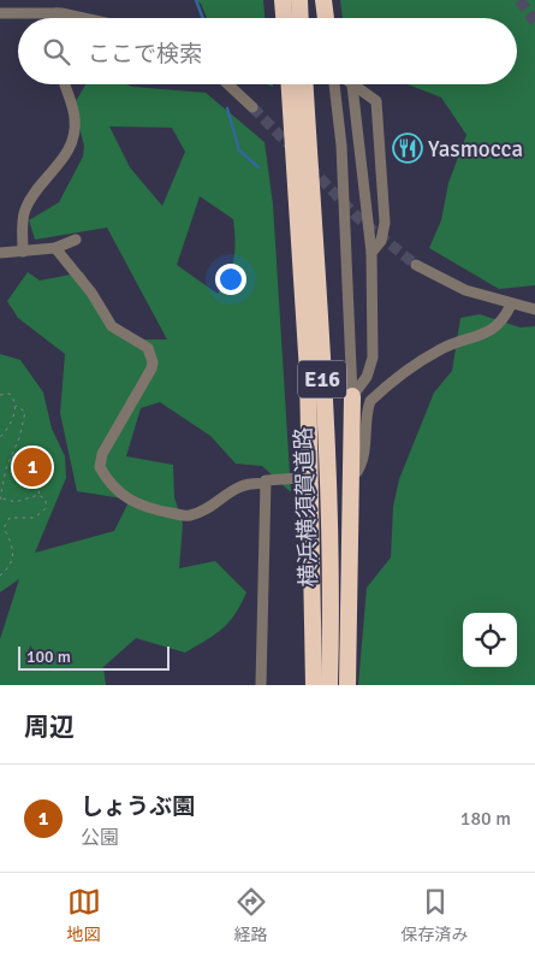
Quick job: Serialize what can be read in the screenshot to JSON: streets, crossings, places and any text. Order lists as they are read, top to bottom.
{
  "streets": {
    "highway": ["E16", "横浜横須賀道路"]
  },
  "places": {
    "restaurant": ["Yasmocca"]
  },
  "scale_bar": "100 m",
  "page": {
    "search": "ここで検索",
    "pins": "1",
    "scale": "100 m",
    "heading": "周辺",
    "list": [
      {
        "mark": "1",
        "name": "しょうぶ園",
        "note": "公園",
        "value": "180 m"
      }
    ],
    "nav": ["地図", "経路", "保存済み"]
  }
}
